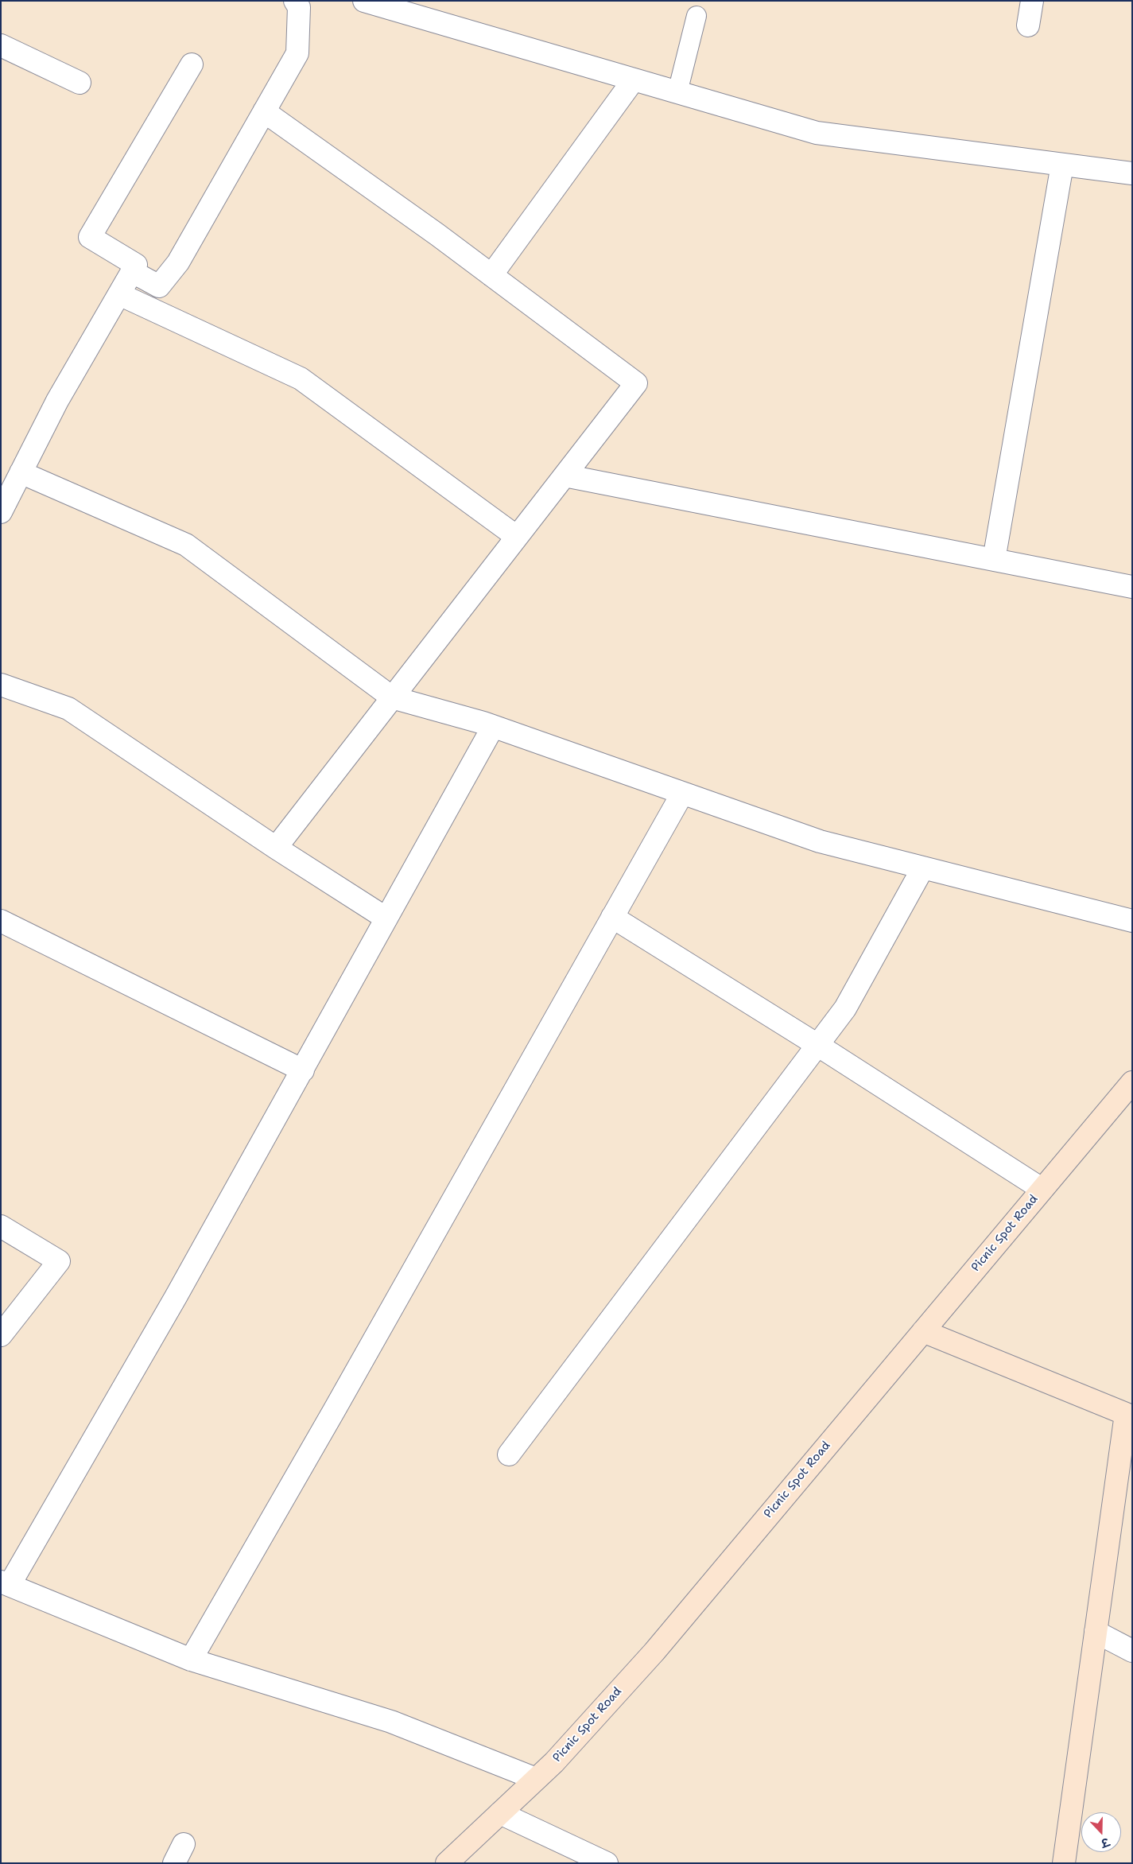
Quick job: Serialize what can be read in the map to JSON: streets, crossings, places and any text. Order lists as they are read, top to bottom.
{
  "streets": {
    "street": ["Picnic Spot Road"]
  },
  "north": "bottom"
}
